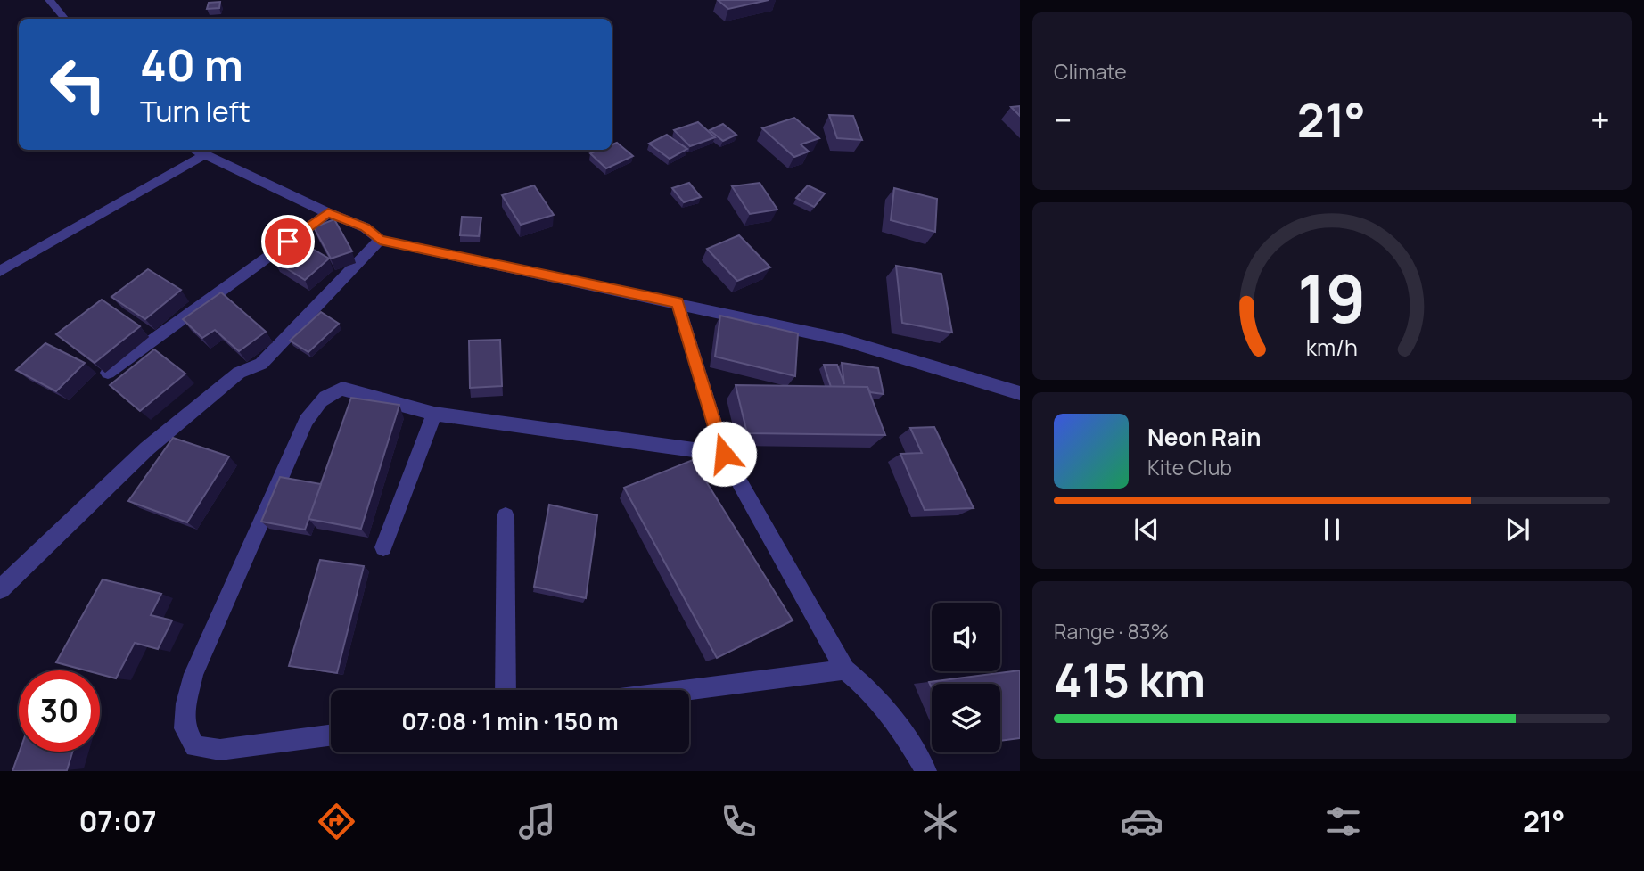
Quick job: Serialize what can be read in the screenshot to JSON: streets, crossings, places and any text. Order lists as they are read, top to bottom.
{
  "page": {
    "tile": [
      "Climate",
      ["Range · 83%", "415 km"]
    ],
    "turn": ["40 m", "Turn left"],
    "heat": ["−", "21°", "+"],
    "song": ["Neon Rain", "Kite Club"],
    "limit": "30",
    "trip": "07:08 · 1 min · 150 m",
    "tabs": ["07:07", "21°"],
    "gauge": ["19", "km/h"]
  }
}
